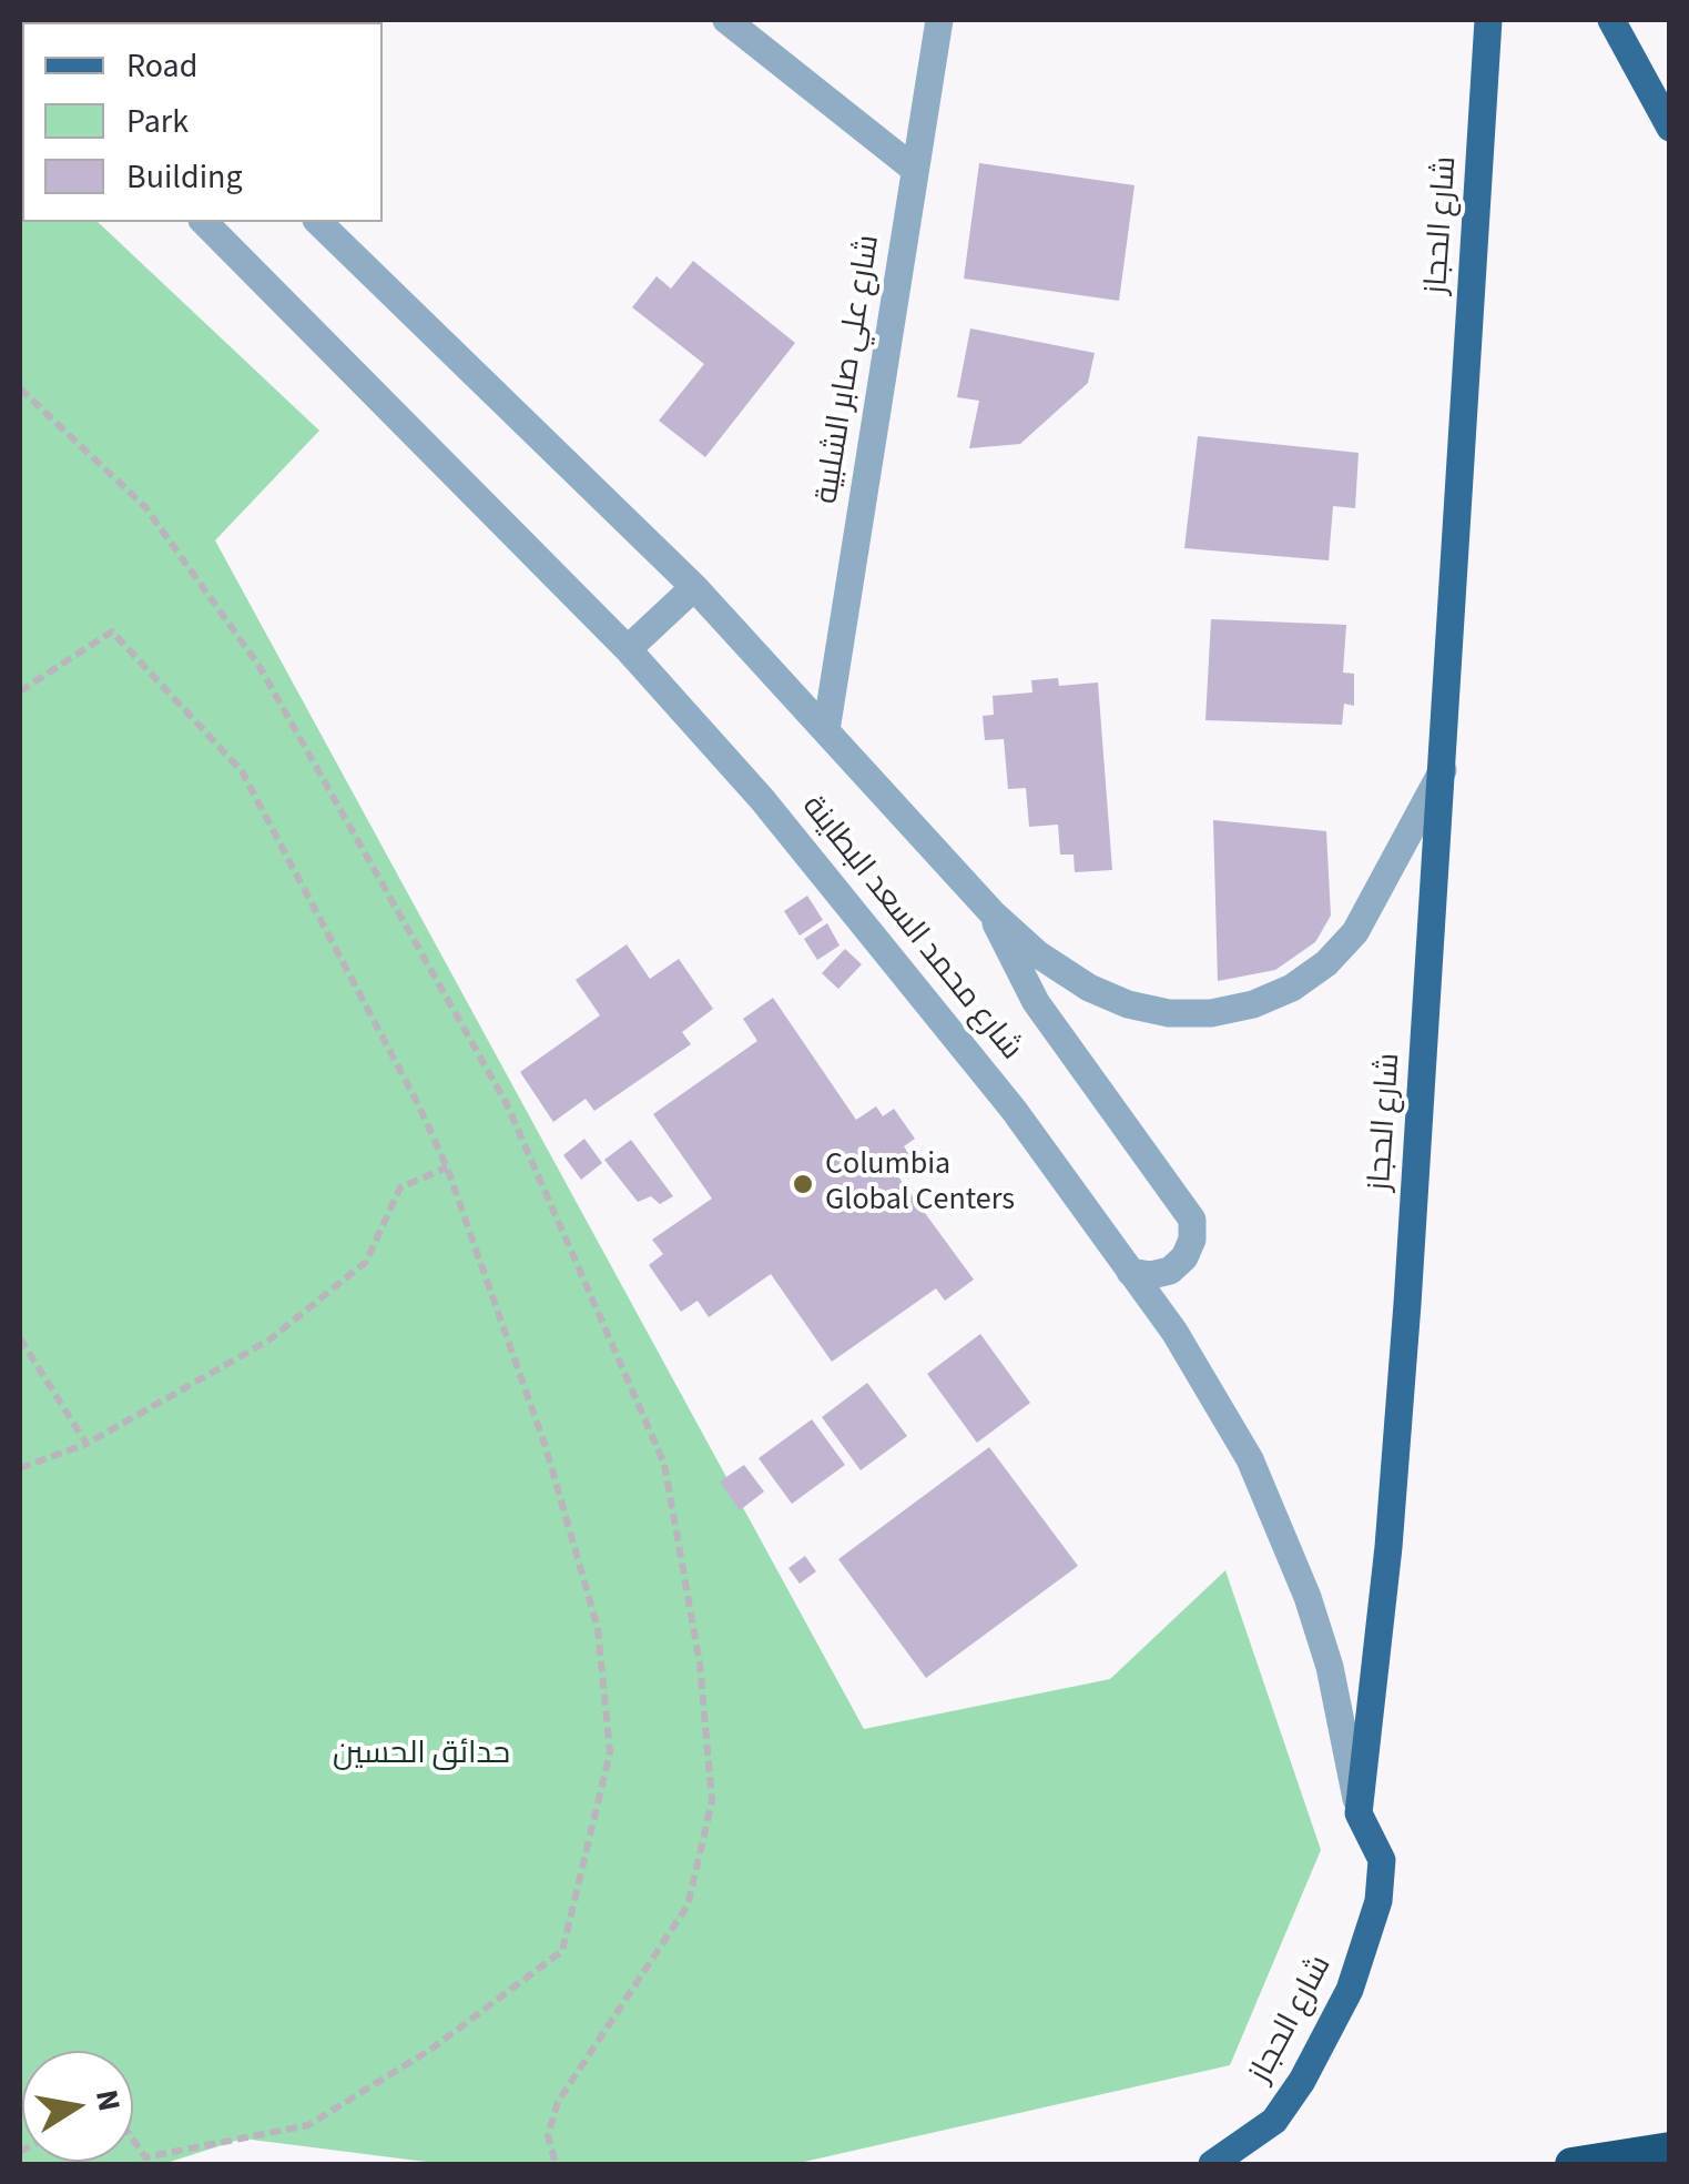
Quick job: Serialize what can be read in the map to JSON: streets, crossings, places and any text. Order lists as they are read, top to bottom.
{
  "streets": {
    "main road": ["شارع الحجاز"],
    "street": ["شارع علي صابر الشلبية", "شارع محمد السعد البطاينة"]
  },
  "crossings": [
    ["شارع الحجاز", "شارع محمد السعد البطاينة"],
    ["شارع علي صابر الشلبية", "شارع محمد السعد البطاينة"]
  ],
  "parks": ["حدائق الحسين"],
  "places": ["Columbia Global Centers"],
  "legend": ["Road", "Park", "Building"],
  "north": "right"
}
